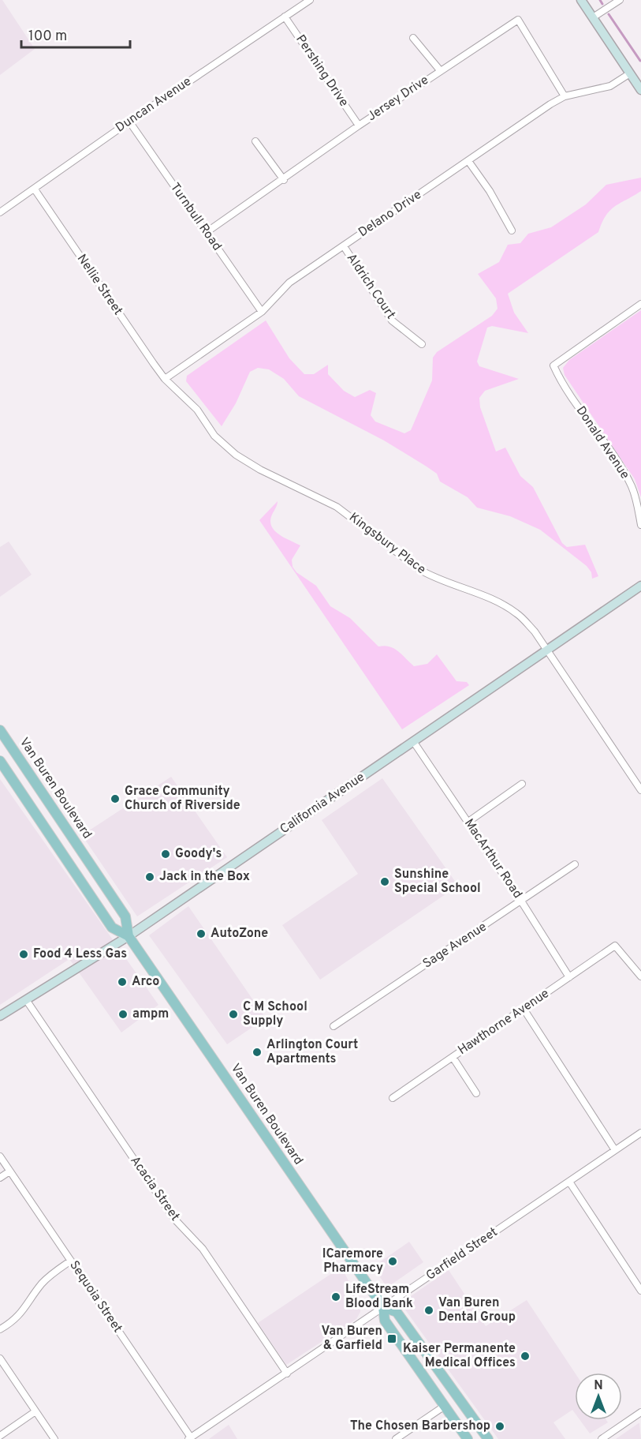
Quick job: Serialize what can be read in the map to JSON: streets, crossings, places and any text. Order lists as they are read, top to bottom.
{
  "streets": {
    "main road": ["Van Buren Boulevard", "California Avenue"],
    "street": [
      "Pershing Drive",
      "Jersey Drive",
      "Duncan Avenue",
      "Delano Drive",
      "Turnbull Road",
      "Nellie Street",
      "Aldrich Court",
      "Donald Avenue",
      "Kingsbury Place",
      "MacArthur Road",
      "Sage Avenue",
      "Hawthorne Avenue",
      "Acacia Street",
      "Garfield Street",
      "Sequoia Street"
    ]
  },
  "crossings": [
    ["Pershing Drive", "Jersey Drive"],
    ["Pershing Drive", "Duncan Avenue"],
    ["Jersey Drive", "Delano Drive"],
    ["Jersey Drive", "Turnbull Road"],
    ["Duncan Avenue", "Turnbull Road"],
    ["Duncan Avenue", "Nellie Street"],
    ["Delano Drive", "Turnbull Road"],
    ["Delano Drive", "Nellie Street"],
    ["Delano Drive", "Aldrich Court"],
    ["Delano Drive", "Kingsbury Place"],
    ["Nellie Street", "Kingsbury Place"],
    ["Kingsbury Place", "California Avenue"],
    ["Van Buren Boulevard", "California Avenue"],
    ["Van Buren Boulevard", "Garfield Street"],
    ["California Avenue", "MacArthur Road"],
    ["California Avenue", "Acacia Street"],
    ["MacArthur Road", "Sage Avenue"],
    ["MacArthur Road", "Hawthorne Avenue"],
    ["Acacia Street", "Garfield Street"],
    ["Garfield Street", "Sequoia Street"]
  ],
  "places": {
    "other": [
      "Grace Community Church of Riverside",
      "Goody's",
      "Jack in the Box",
      "Sunshine Special School",
      "AutoZone",
      "Food 4 Less Gas",
      "Arco",
      "ampm",
      "C M School Supply",
      "Arlington Court Apartments",
      "ICaremore Pharmacy",
      "LifeStream Blood Bank",
      "Van Buren Dental Group",
      "Kaiser Permanente Medical Offices",
      "The Chosen Barbershop"
    ],
    "transit": ["Van Buren & Garfield"]
  },
  "scale_bar": "100 m",
  "north": "top"
}
